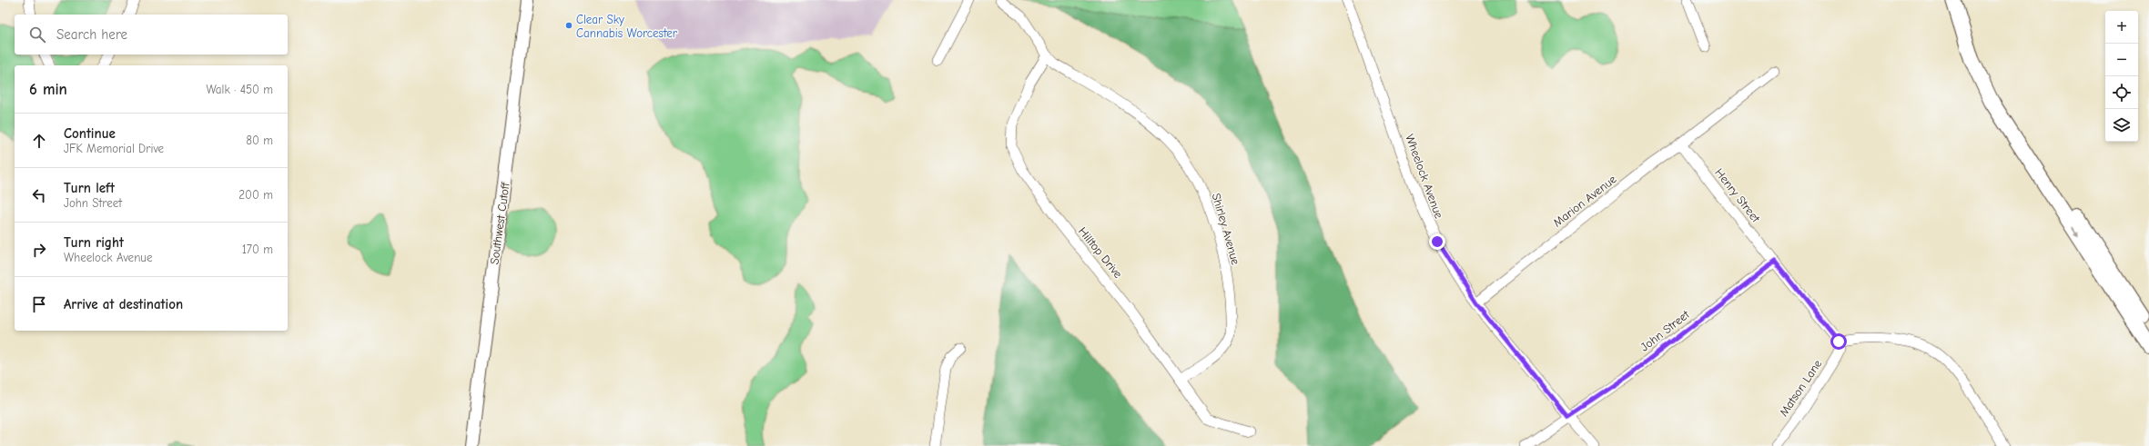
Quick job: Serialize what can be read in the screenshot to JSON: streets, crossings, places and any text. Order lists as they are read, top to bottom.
{
  "streets": {
    "main road": ["Southwest Cutoff"],
    "street": [
      "Wheelock Avenue",
      "Henry Street",
      "Marion Avenue",
      "Shirley Avenue",
      "Hilltop Drive",
      "John Street",
      "Matson Lane"
    ]
  },
  "crossings": [
    ["Wheelock Avenue", "Marion Avenue"],
    ["Wheelock Avenue", "John Street"],
    ["Henry Street", "Marion Avenue"],
    ["Henry Street", "John Street"],
    ["Henry Street", "Matson Lane"],
    ["Shirley Avenue", "Hilltop Drive"]
  ],
  "places": ["Clear Sky Cannabis Worcester"],
  "page": {
    "map_buttons": ["+", "−"],
    "search": "Search here",
    "heading": ["6 min", "Walk · 450 m"],
    "list": [
      ["Continue", "JFK Memorial Drive", "80 m"],
      ["Turn left", "John Street", "200 m"],
      ["Turn right", "Wheelock Avenue", "170 m"],
      "Arrive at destination"
    ]
  }
}
